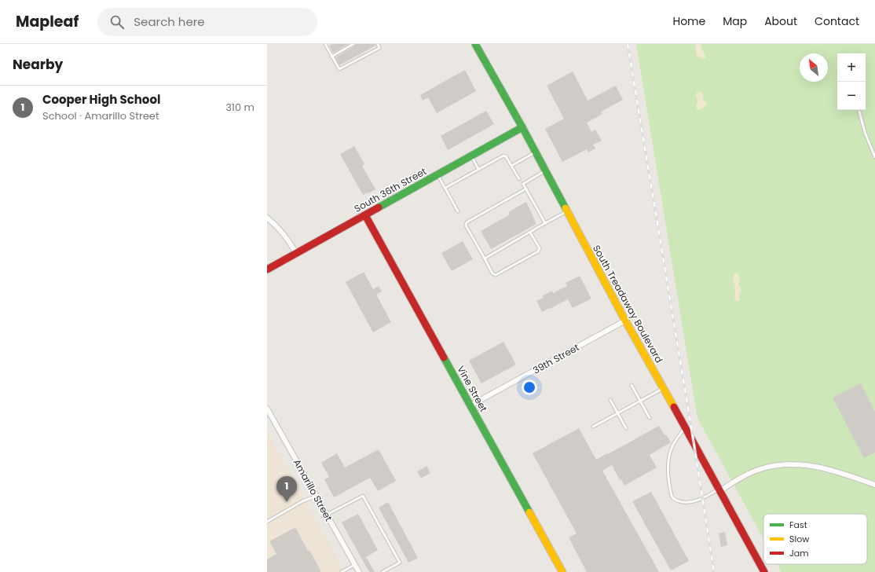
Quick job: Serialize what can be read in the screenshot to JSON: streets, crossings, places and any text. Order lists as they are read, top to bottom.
{
  "streets": {
    "street": [
      "South 36th Street",
      "South Treadaway Boulevard",
      "39th Street",
      "Vine Street",
      "Amarillo Street"
    ]
  },
  "crossings": [
    ["South 36th Street", "South Treadaway Boulevard"],
    ["South 36th Street", "Vine Street"],
    ["South Treadaway Boulevard", "39th Street"],
    ["39th Street", "Vine Street"]
  ],
  "legend": ["Fast", "Slow", "Jam"],
  "north": "top left",
  "page": {
    "header": "Mapleaf",
    "search": "Search here",
    "nav": [
      "Home",
      "Map",
      "About",
      "Contact"
    ],
    "heading": "Nearby",
    "map_buttons": ["+", "−"],
    "list": [
      {
        "mark": "1",
        "name": "Cooper High School",
        "note": "School · Amarillo Street",
        "value": "310 m"
      }
    ],
    "pins": "1"
  }
}
